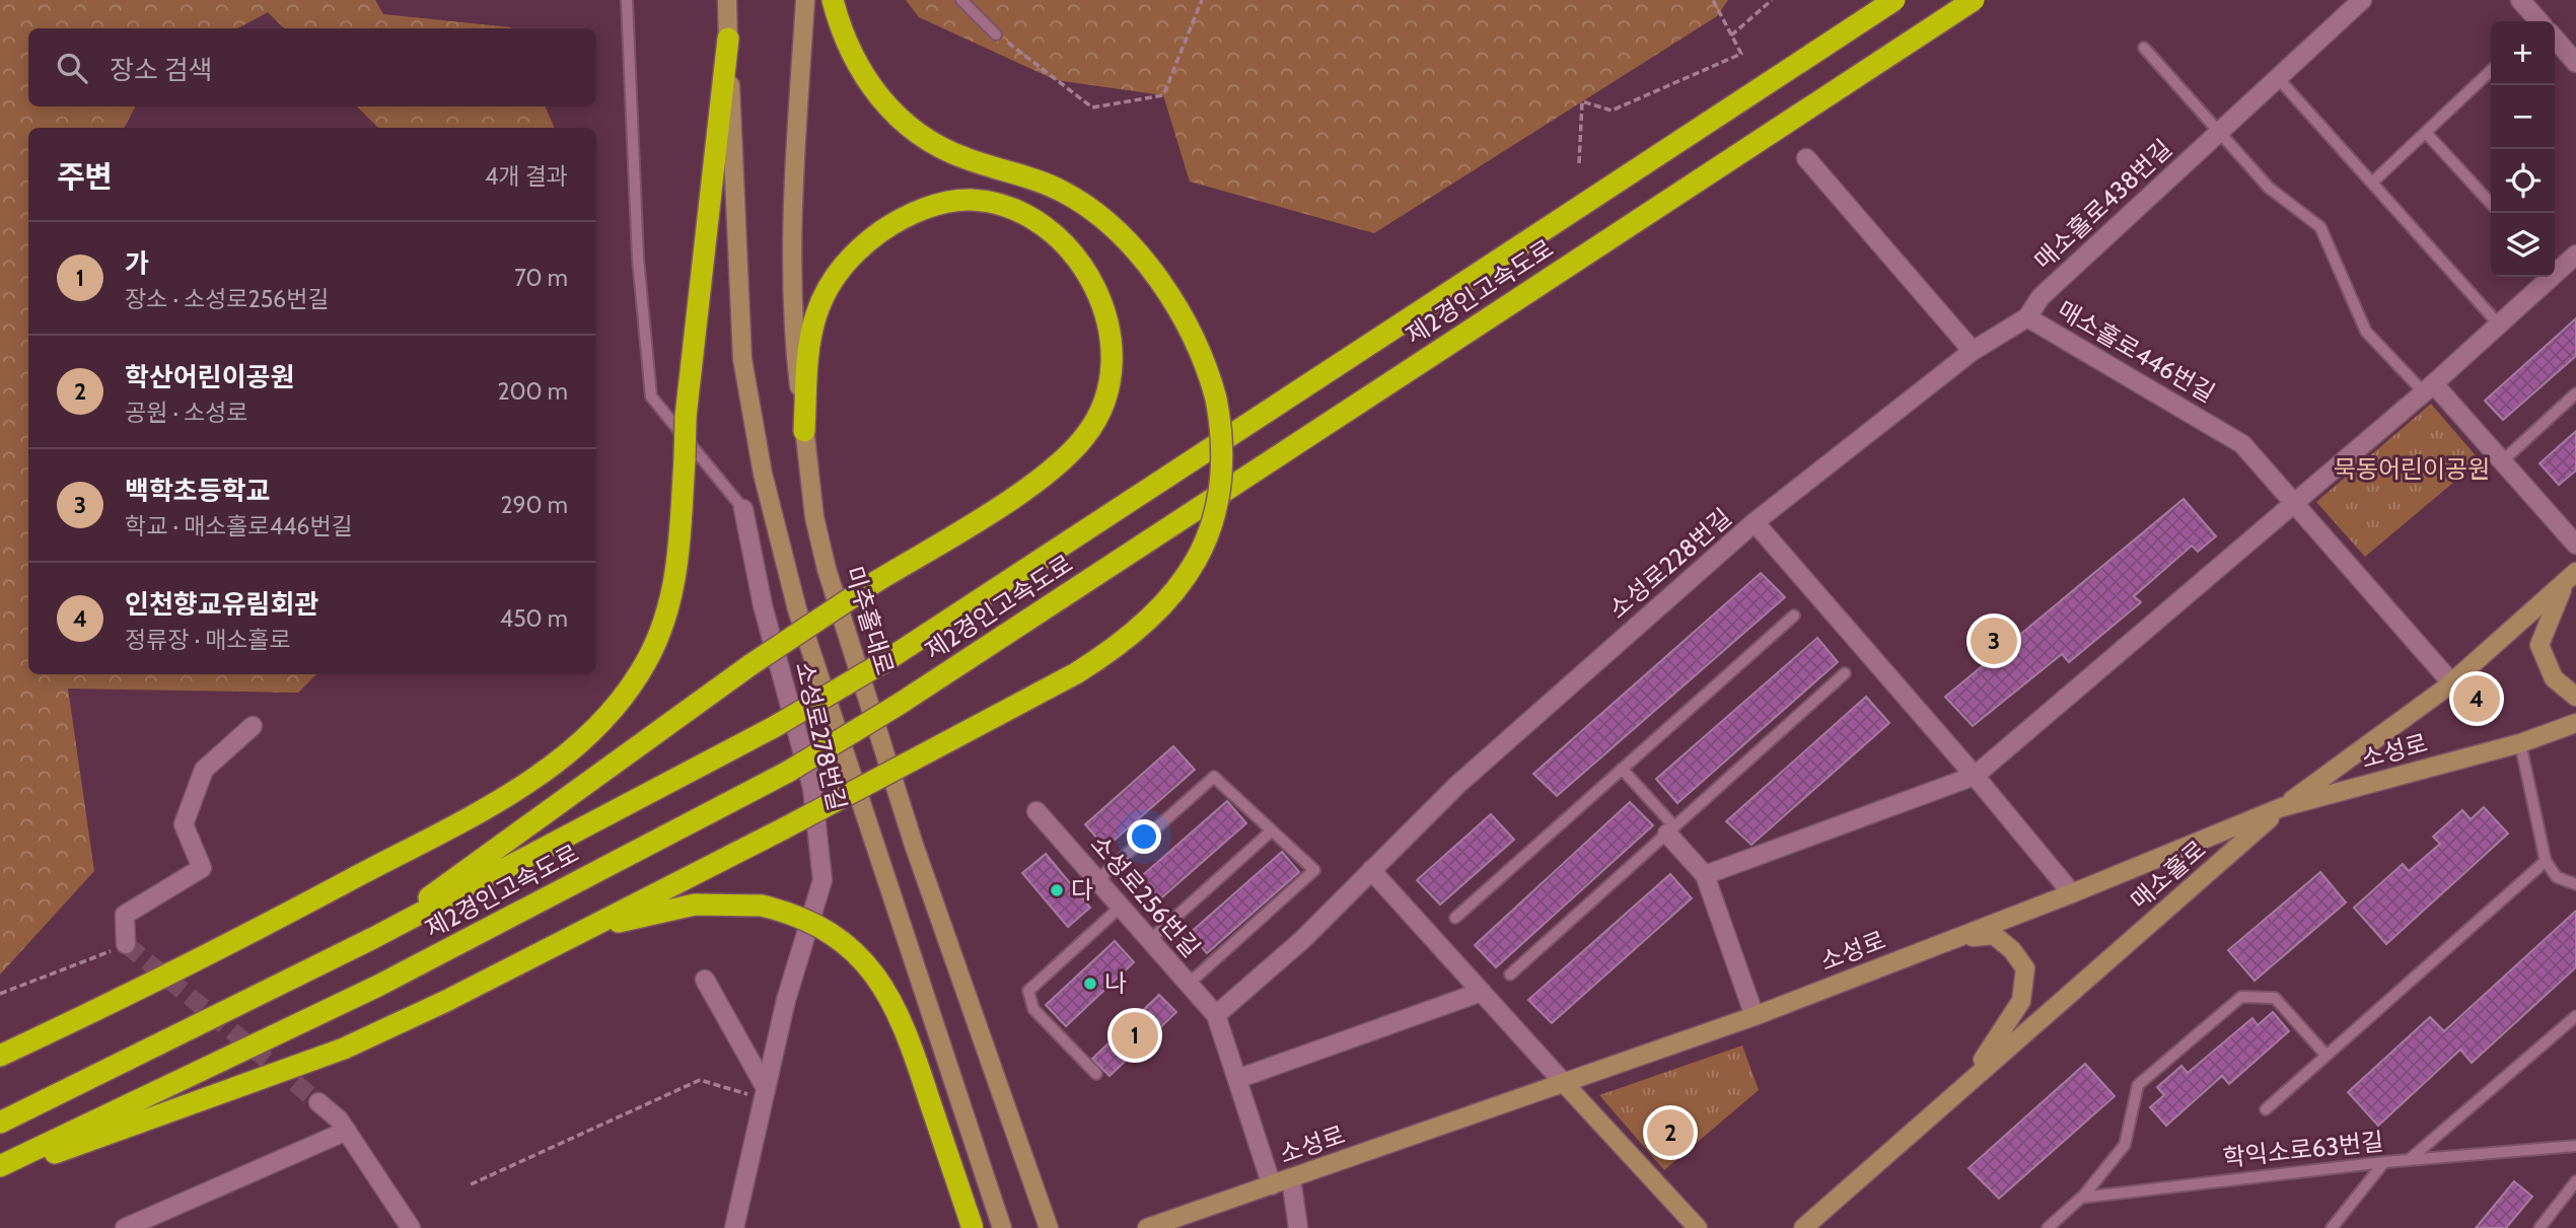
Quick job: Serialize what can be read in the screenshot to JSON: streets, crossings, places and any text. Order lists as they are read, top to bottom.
{
  "streets": {
    "highway": ["제2경인고속도로"],
    "main road": ["미추홀대로", "소성로", "매소홀로"],
    "street": [
      "매소홀로438번길",
      "매소홀로446번길",
      "소성로228번길",
      "소성로278번길",
      "소성로256번길"
    ],
    "lane": ["학익소로63번길"]
  },
  "crossings": [
    ["매소홀로438번길", "매소홀로446번길"],
    ["매소홀로446번길", "소성로228번길"],
    ["매소홀로446번길", "매소홀로"],
    ["소성로228번길", "소성로"],
    ["소성로", "매소홀로"],
    ["소성로", "소성로256번길"]
  ],
  "parks": ["묵동어린이공원"],
  "places": ["다", "나"],
  "page": {
    "map_buttons": ["+", "−"],
    "search": "장소 검색",
    "heading": ["주변", "4개 결과"],
    "list": [
      {
        "mark": "1",
        "name": "가",
        "note": "장소 · 소성로256번길",
        "value": "70 m"
      },
      {
        "mark": "2",
        "name": "학산어린이공원",
        "note": "공원 · 소성로",
        "value": "200 m"
      },
      {
        "mark": "3",
        "name": "백학초등학교",
        "note": "학교 · 매소홀로446번길",
        "value": "290 m"
      },
      {
        "mark": "4",
        "name": "인천향교유림회관",
        "note": "정류장 · 매소홀로",
        "value": "450 m"
      }
    ],
    "pins": [
      "3",
      "4",
      "1",
      "2"
    ]
  }
}
